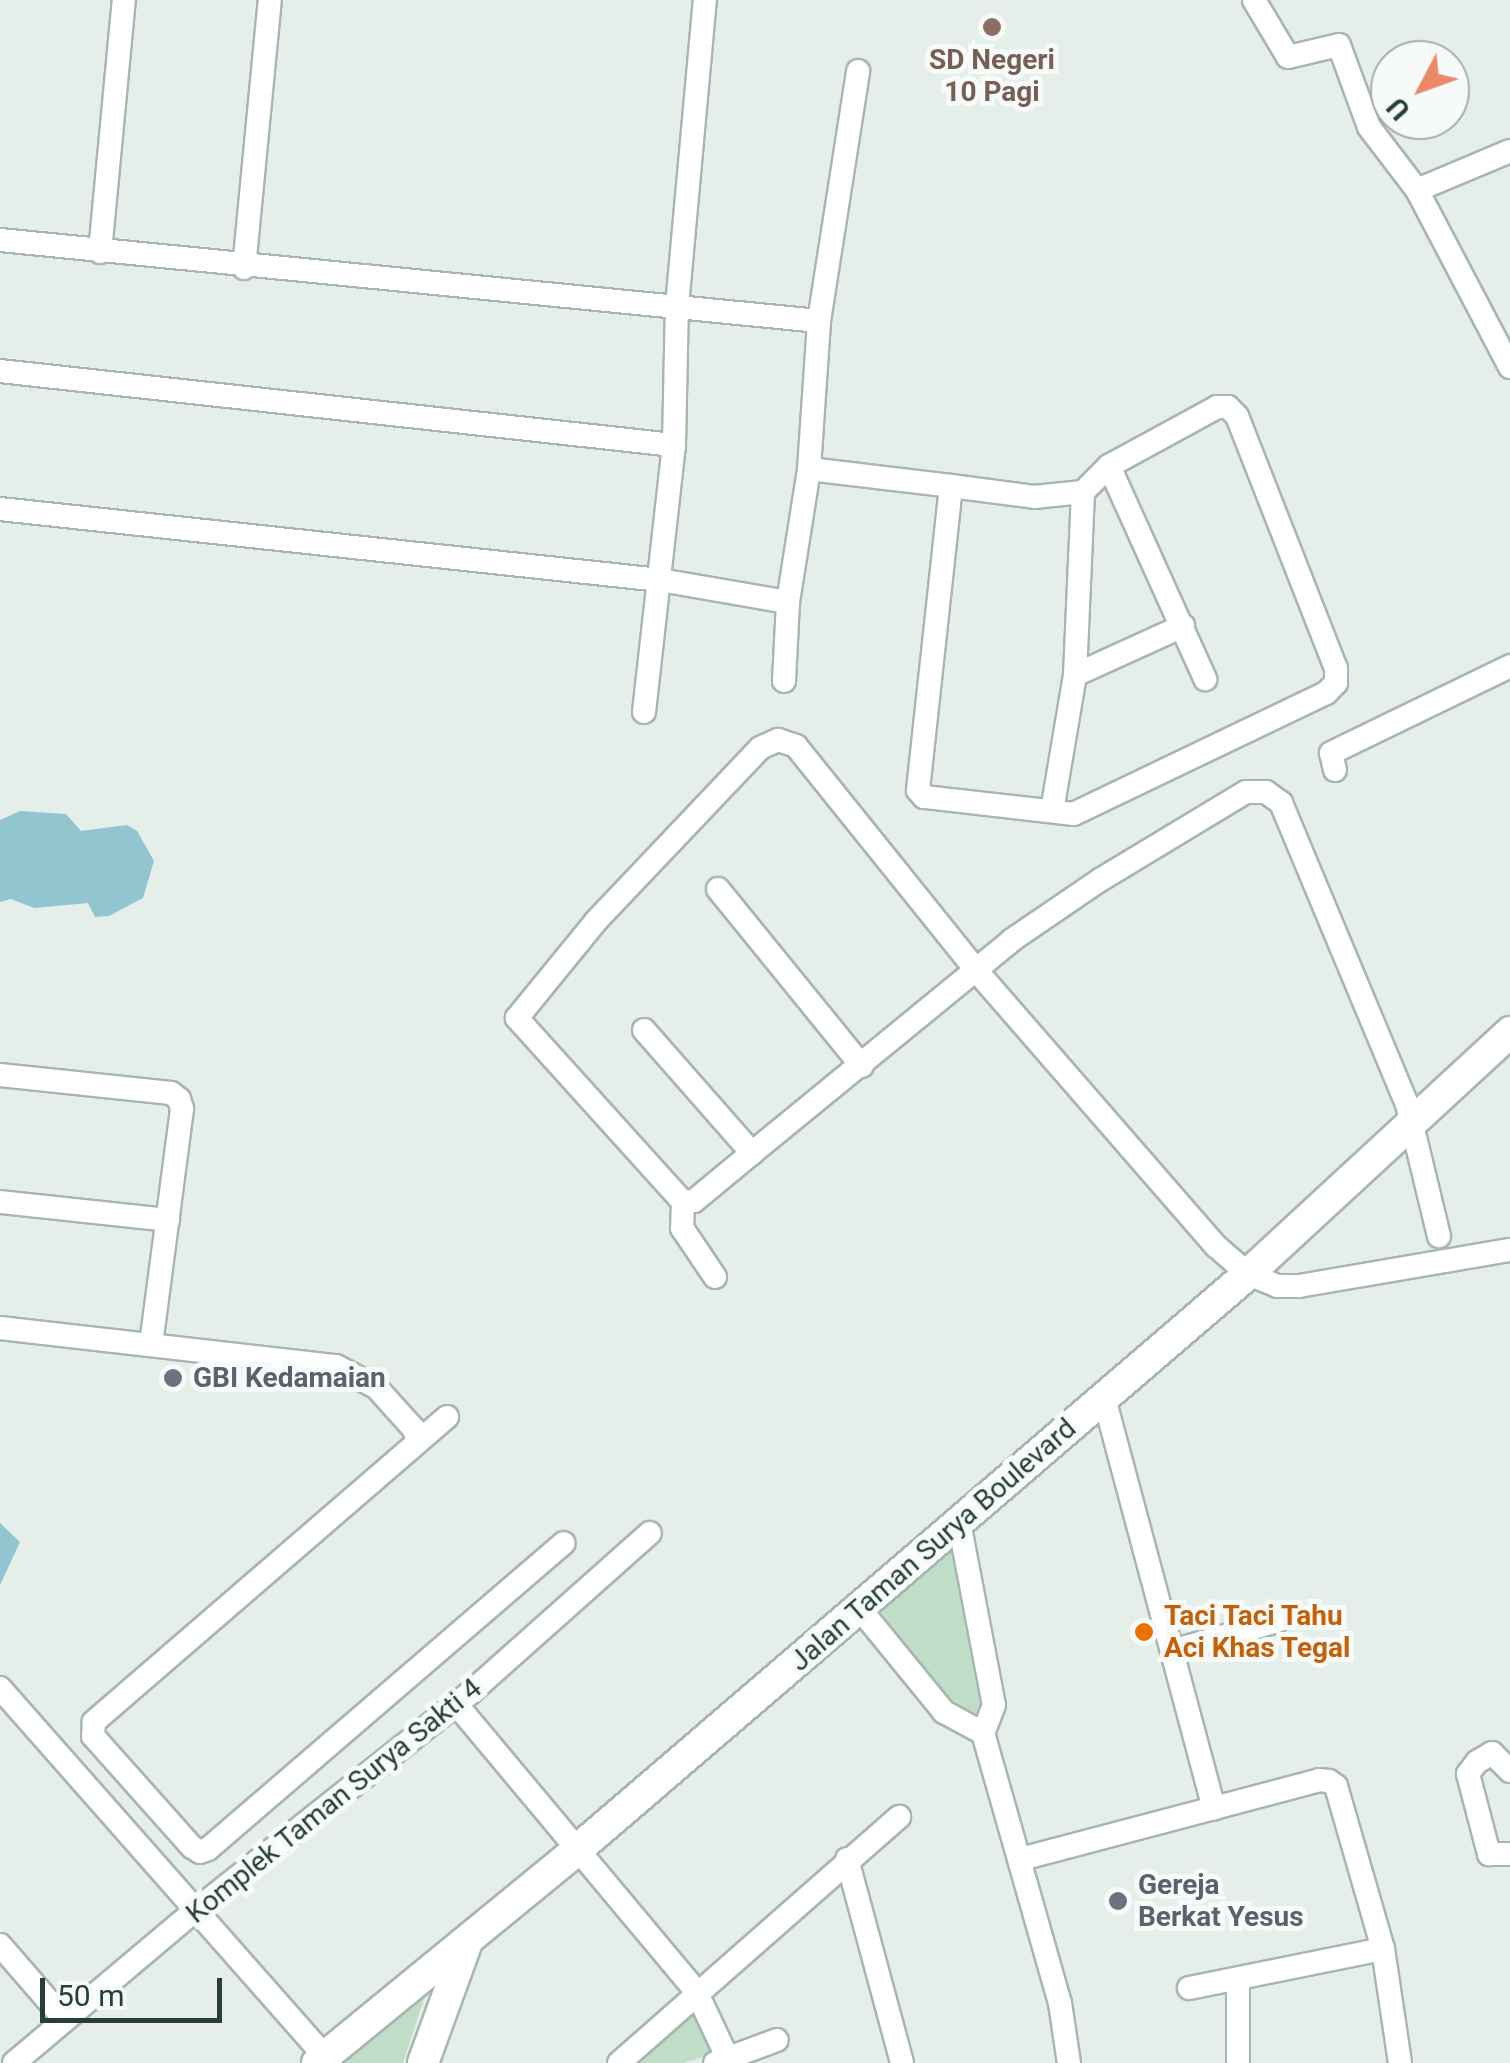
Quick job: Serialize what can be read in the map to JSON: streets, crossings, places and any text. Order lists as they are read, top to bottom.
{
  "streets": {
    "street": ["Jalan Taman Surya Boulevard", "Komplek Taman Surya Sakti 4"]
  },
  "places": [
    "SD Negeri 10 Pagi",
    "GBI Kedamaian",
    "Taci Taci Tahu Aci Khas Tegal",
    "Gereja Berkat Yesus"
  ],
  "scale_bar": "50 m",
  "north": "bottom left"
}
